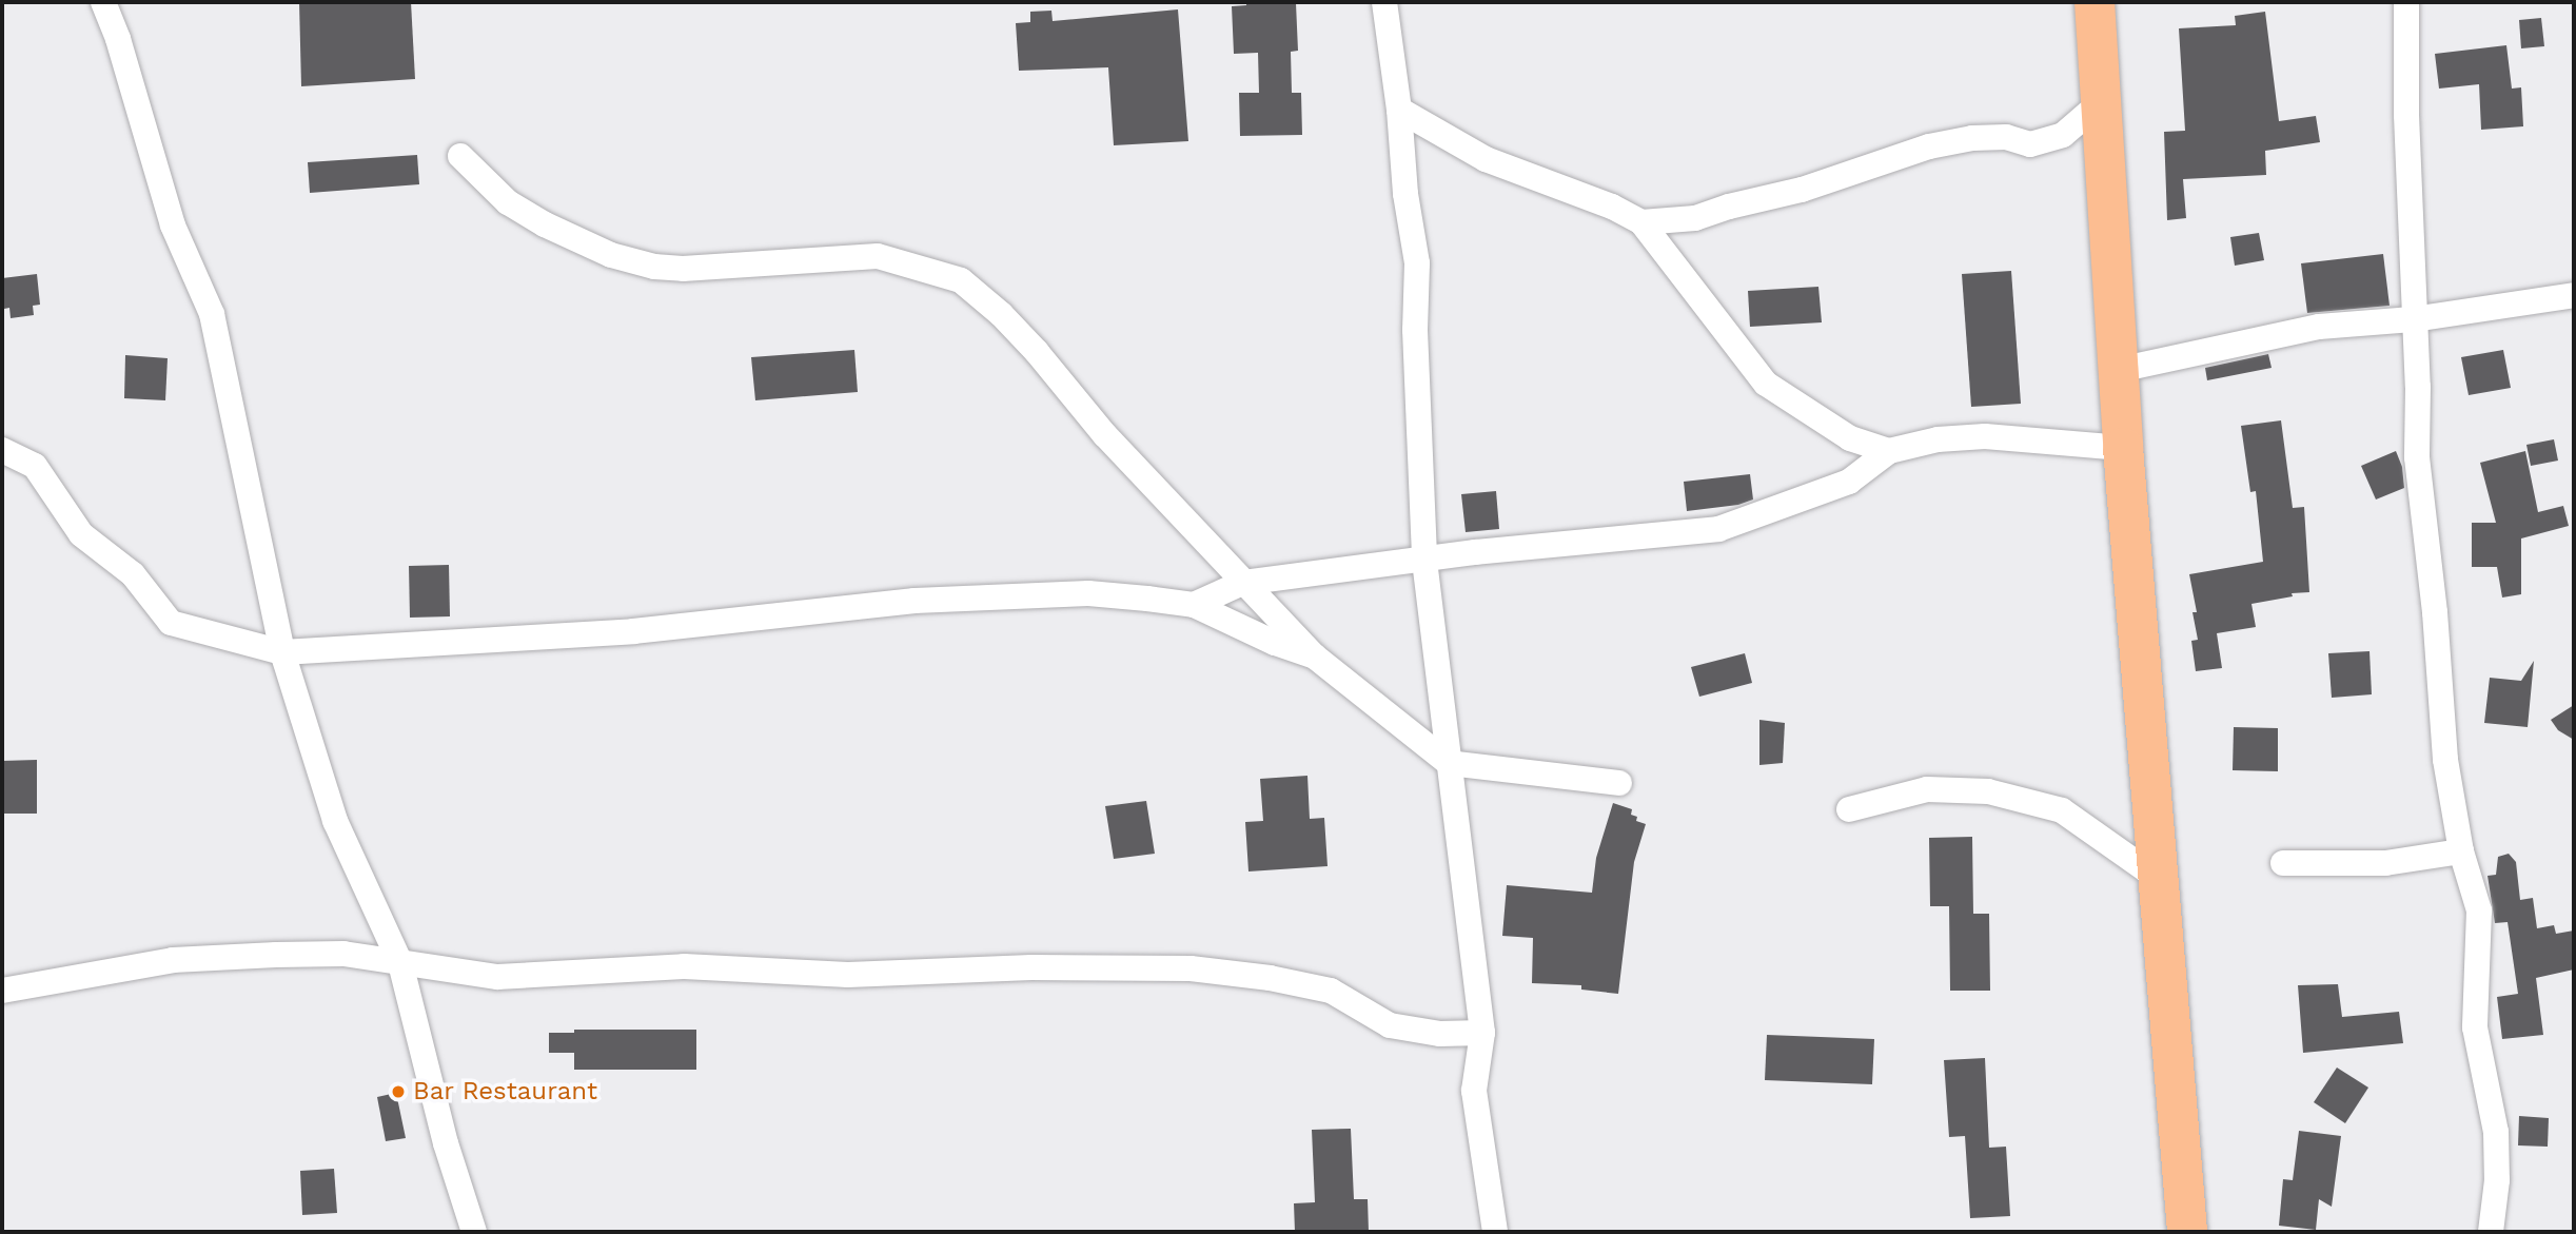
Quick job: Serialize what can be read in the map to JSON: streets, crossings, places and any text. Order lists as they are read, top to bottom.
{
  "places": ["Bar Restaurant"]
}
